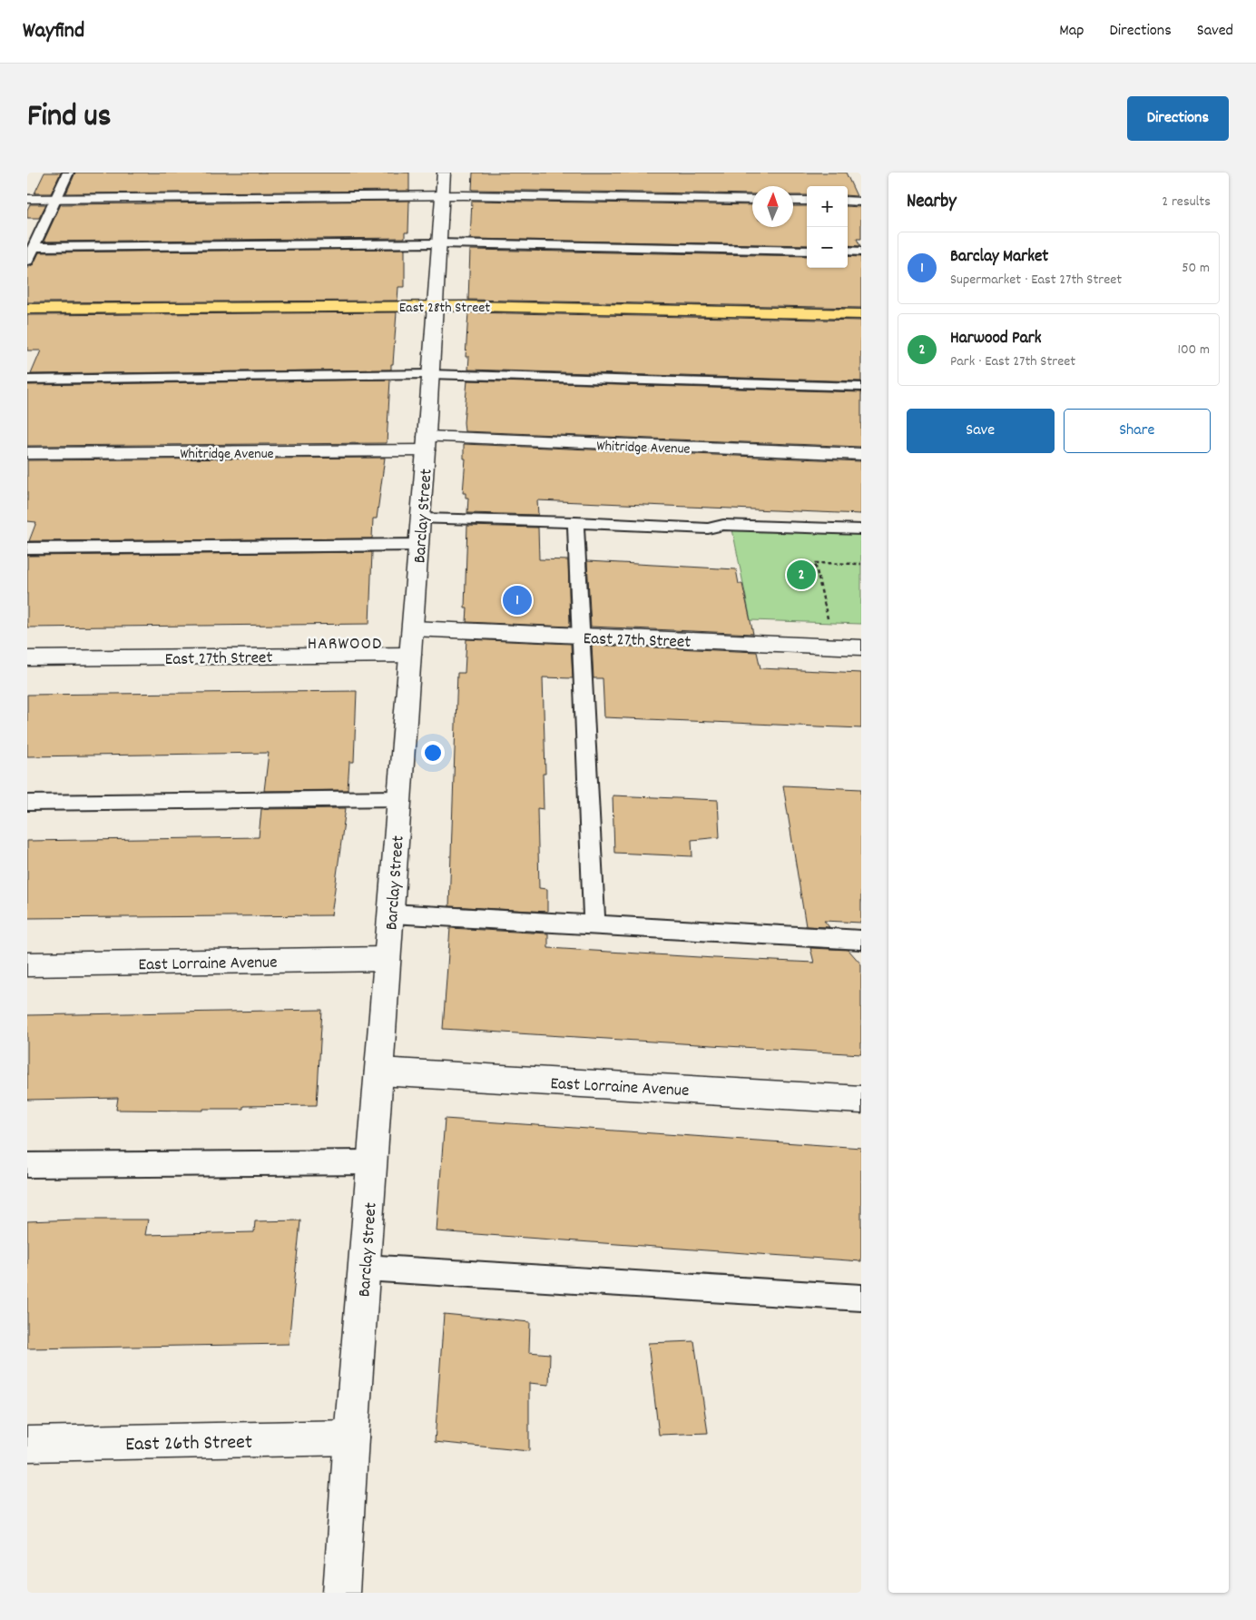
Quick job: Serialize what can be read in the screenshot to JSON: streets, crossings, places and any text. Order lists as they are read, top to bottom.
{
  "streets": {
    "main road": ["East 28th Street"],
    "street": [
      "Whitridge Avenue",
      "Barclay Street",
      "East 27th Street",
      "East Lorraine Avenue",
      "East 26th Street"
    ]
  },
  "crossings": [
    ["East 28th Street", "Barclay Street"],
    ["Whitridge Avenue", "Barclay Street"],
    ["Barclay Street", "East 27th Street"],
    ["Barclay Street", "East Lorraine Avenue"],
    ["Barclay Street", "East 26th Street"]
  ],
  "districts": ["HARWOOD"],
  "north": "top",
  "page": {
    "header": "Wayfind",
    "nav": ["Map", "Directions", "Saved"],
    "title": "Find us",
    "buttons": [
      "Directions",
      ["Save", "Share"]
    ],
    "heading": ["Nearby", "2 results"],
    "map_buttons": ["+", "−"],
    "list": [
      {
        "mark": "1",
        "name": "Barclay Market",
        "note": "Supermarket · East 27th Street",
        "value": "50 m"
      },
      {
        "mark": "2",
        "name": "Harwood Park",
        "note": "Park · East 27th Street",
        "value": "100 m"
      }
    ],
    "pins": ["2", "1"]
  }
}
